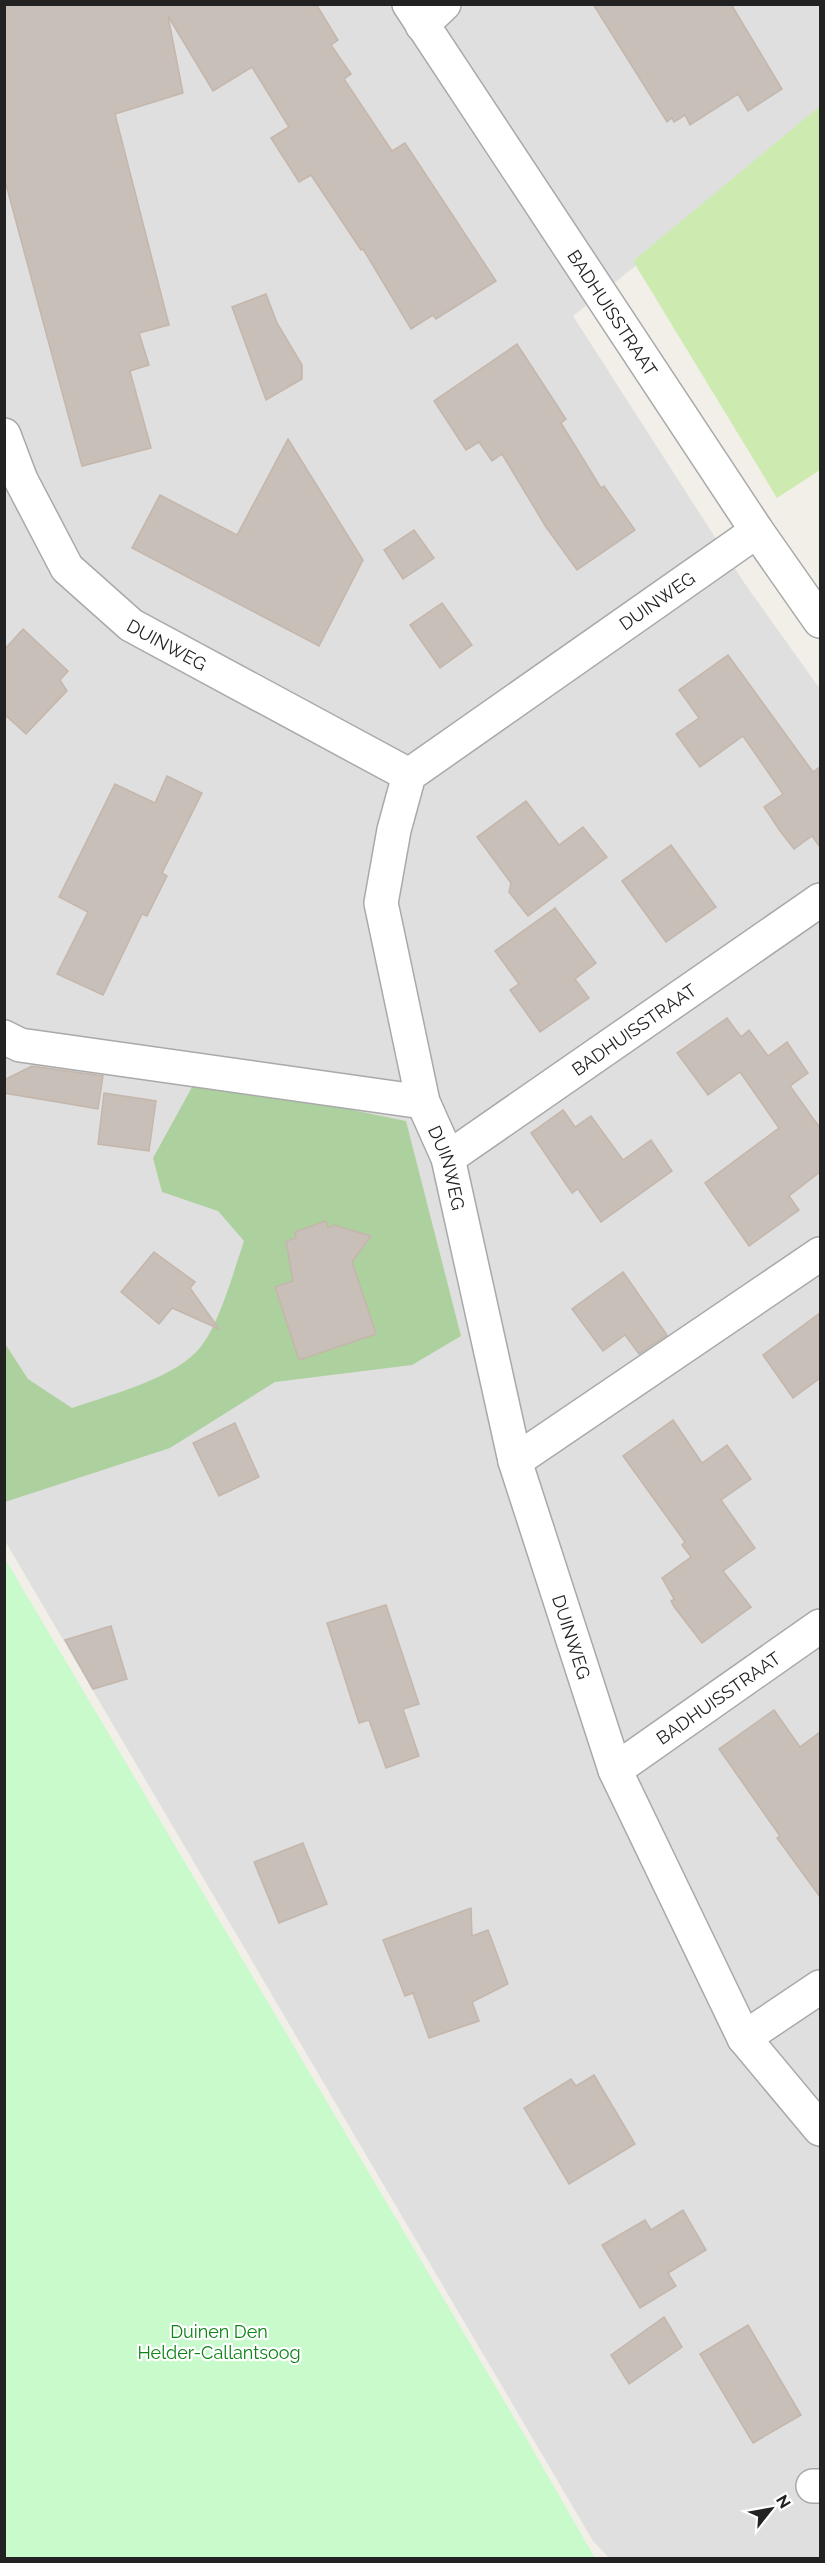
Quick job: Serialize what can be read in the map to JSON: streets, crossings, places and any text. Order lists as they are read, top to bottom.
{
  "streets": {
    "street": ["BADHUISSTRAAT", "DUINWEG"]
  },
  "crossings": [
    ["BADHUISSTRAAT", "DUINWEG"]
  ],
  "parks": ["Duinen Den Helder-Callantsoog"],
  "north": "top right"
}
